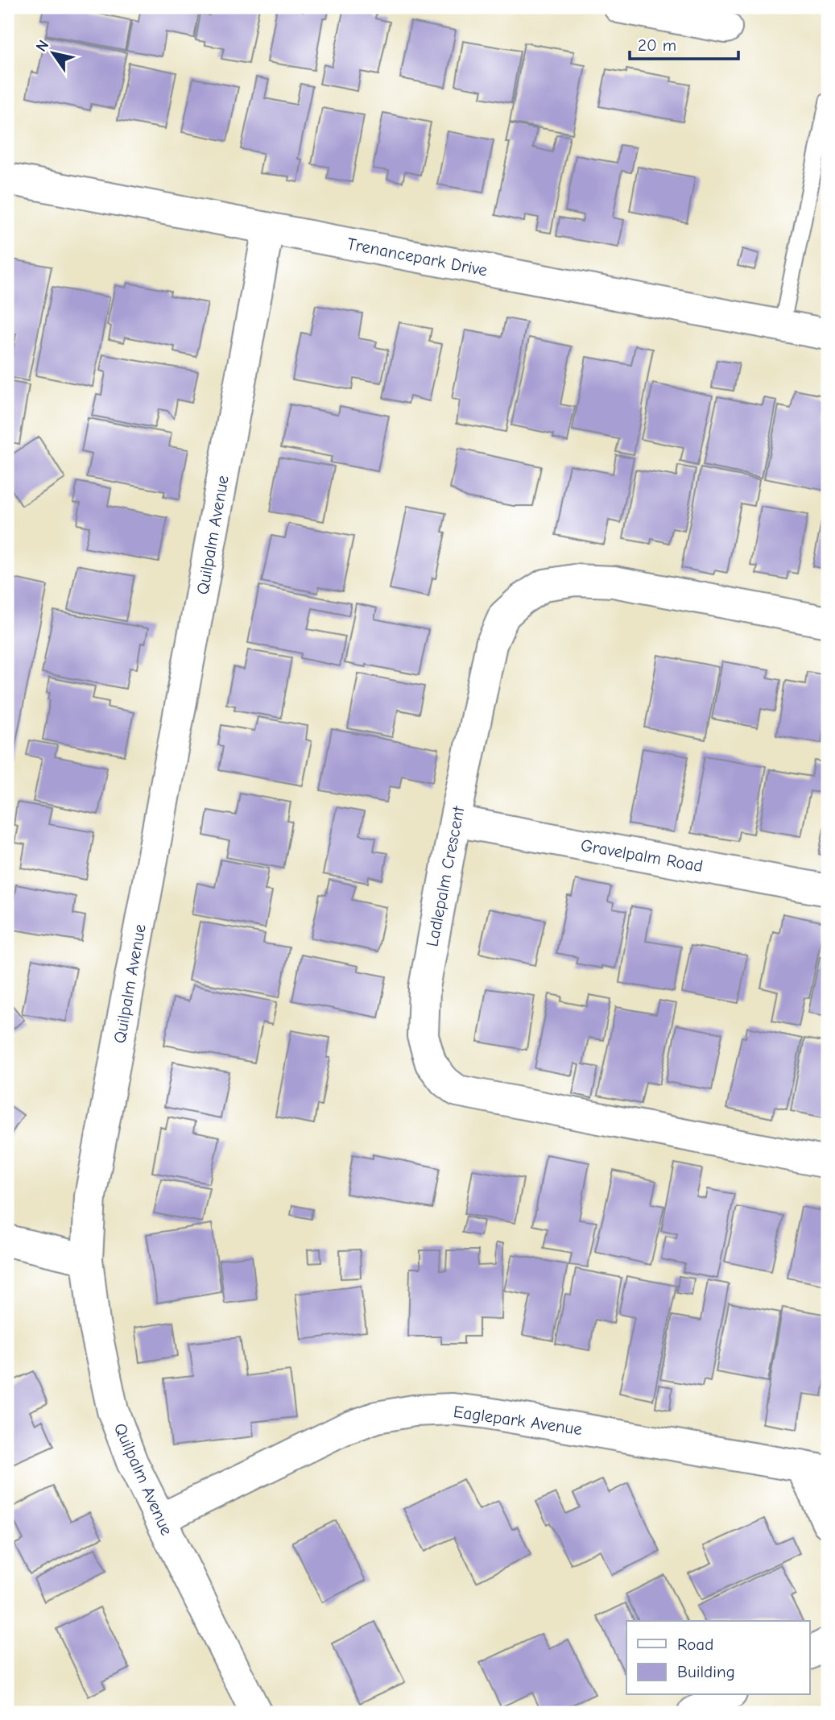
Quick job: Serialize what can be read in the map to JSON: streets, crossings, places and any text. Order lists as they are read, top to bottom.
{
  "streets": {
    "street": [
      "Trenancepark Drive",
      "Quilpalm Avenue",
      "Gravelpalm Road",
      "Ladlepalm Crescent",
      "Eaglepark Avenue"
    ]
  },
  "crossings": [
    ["Trenancepark Drive", "Quilpalm Avenue"],
    ["Quilpalm Avenue", "Eaglepark Avenue"],
    ["Gravelpalm Road", "Ladlepalm Crescent"]
  ],
  "legend": ["Road", "Building"],
  "scale_bar": "20 m",
  "north": "top left"
}
